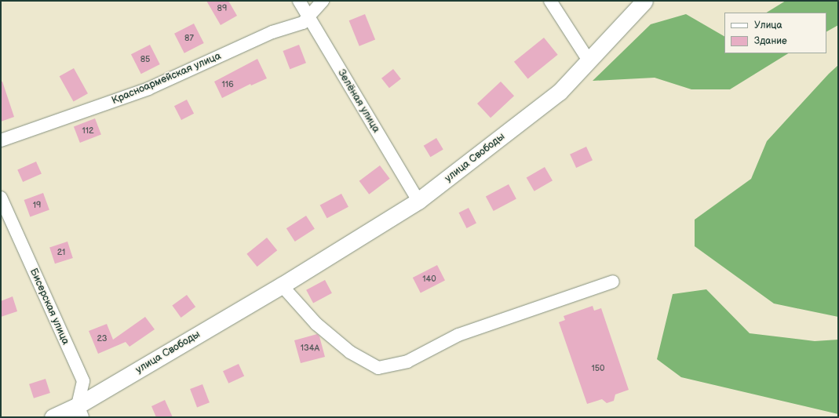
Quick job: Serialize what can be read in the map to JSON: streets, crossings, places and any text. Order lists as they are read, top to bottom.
{
  "streets": {
    "street": [
      "Красноармейская улица",
      "Зелёная улица",
      "улица Свободы",
      "Бисерская улица"
    ]
  },
  "crossings": [
    ["Красноармейская улица", "Зелёная улица"],
    ["Зелёная улица", "улица Свободы"],
    ["улица Свободы", "Бисерская улица"]
  ],
  "house_numbers": [
    "89",
    "87",
    "85",
    "116",
    "112",
    "19",
    "21",
    "140",
    "23",
    "134А",
    "150"
  ],
  "legend": ["Улица", "Здание"]
}
